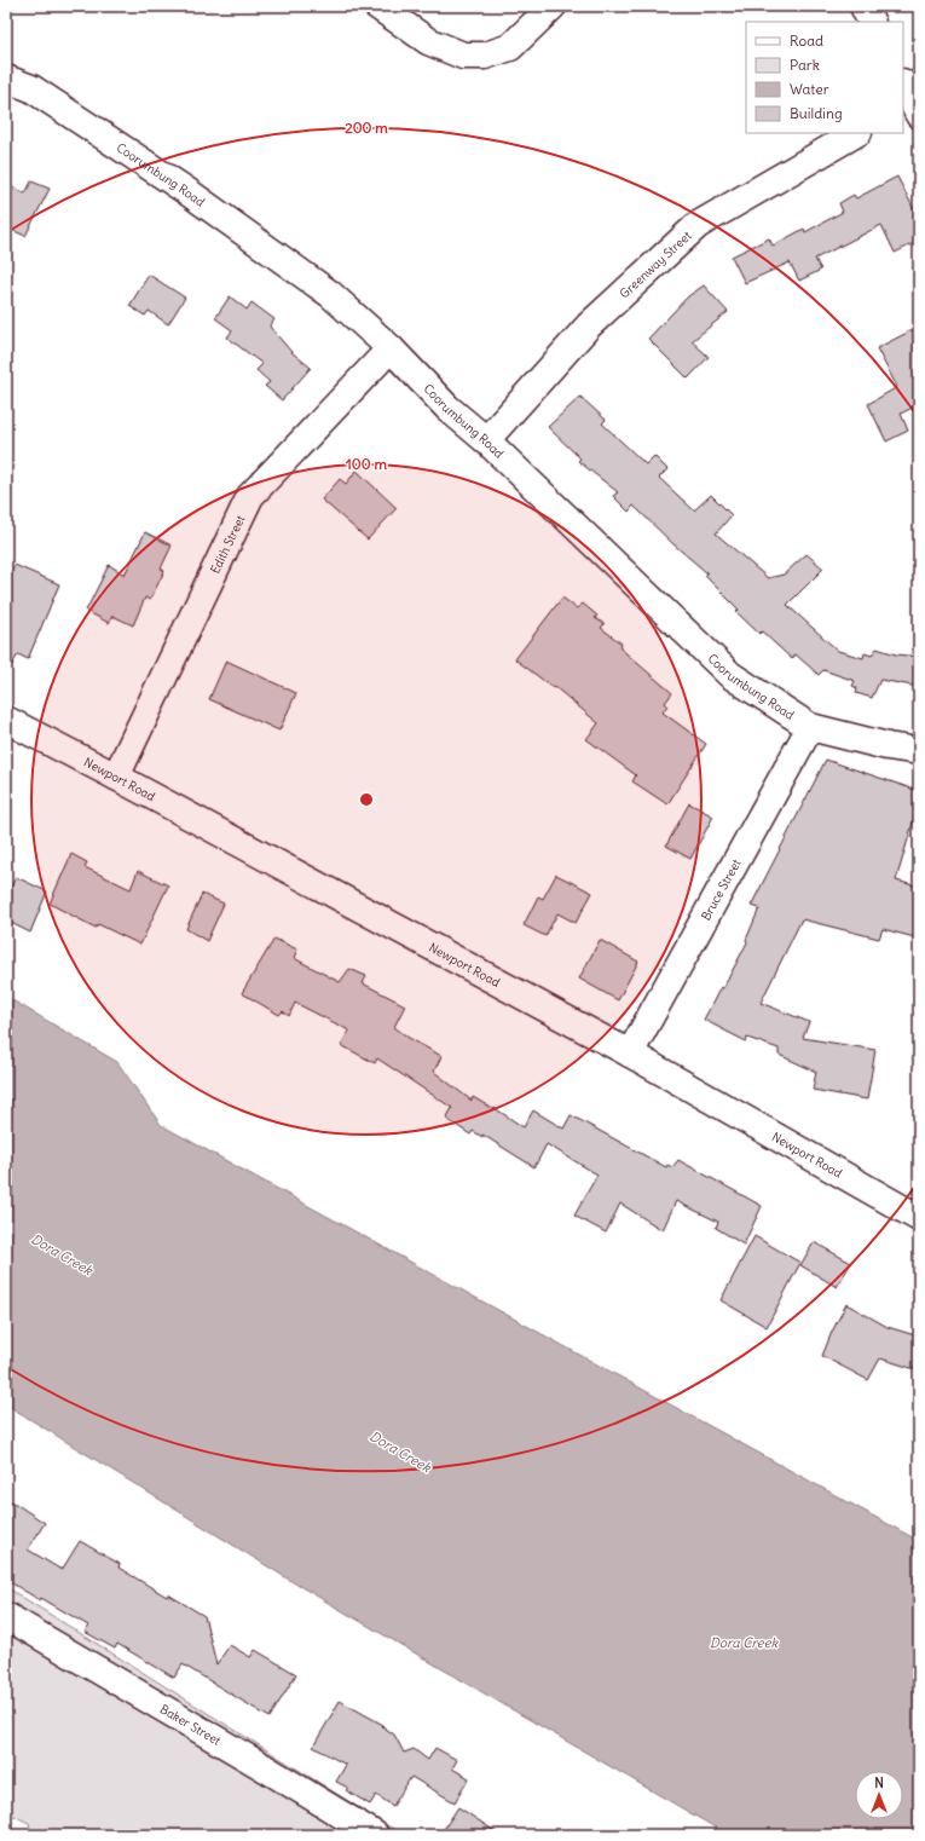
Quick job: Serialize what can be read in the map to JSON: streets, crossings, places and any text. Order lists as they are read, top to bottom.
{
  "streets": {
    "street": [
      "Coorumbung Road",
      "Greenway Street",
      "Edith Street",
      "Newport Road",
      "Bruce Street",
      "Baker Street"
    ]
  },
  "crossings": [
    ["Coorumbung Road", "Greenway Street"],
    ["Coorumbung Road", "Edith Street"],
    ["Coorumbung Road", "Bruce Street"],
    ["Edith Street", "Newport Road"],
    ["Newport Road", "Bruce Street"]
  ],
  "water": ["Dora Creek"],
  "legend": [
    "Road",
    "Park",
    "Water",
    "Building"
  ],
  "north": "top",
  "rings": ["200 m", "100 m"]
}
